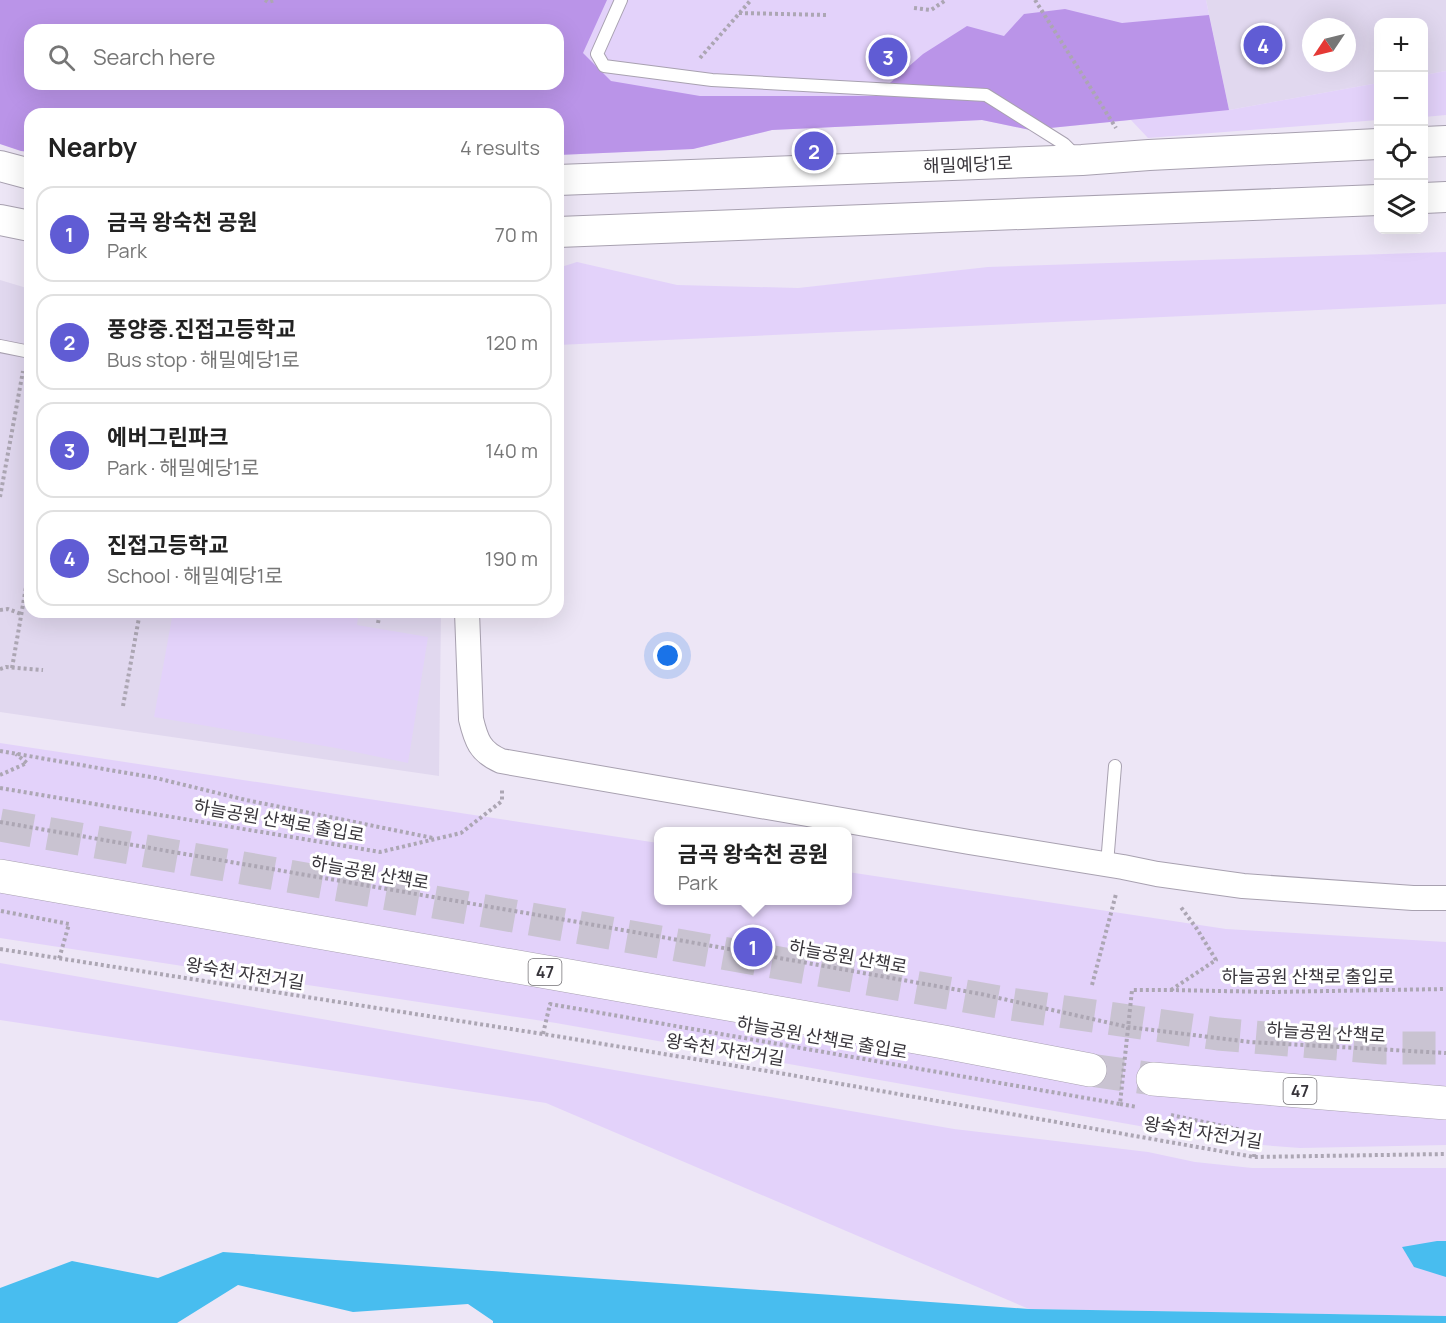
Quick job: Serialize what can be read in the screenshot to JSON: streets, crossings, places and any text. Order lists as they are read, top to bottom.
{
  "streets": {
    "highway": ["47"],
    "street": ["해밀예당1로"],
    "path": ["하늘공원 산책로 출입로", "하늘공원 산책로", "왕숙천 자전거길"]
  },
  "crossings": [
    ["하늘공원 산책로 출입로", "하늘공원 산책로"],
    ["하늘공원 산책로 출입로", "47"],
    ["하늘공원 산책로 출입로", "왕숙천 자전거길"]
  ],
  "north": "bottom left",
  "page": {
    "map_buttons": ["+", "−"],
    "pins": [
      "4",
      "3",
      "2",
      "1"
    ],
    "search": "Search here",
    "heading": ["Nearby", "4 results"],
    "list": [
      {
        "mark": "1",
        "name": "금곡 왕숙천 공원",
        "note": "Park",
        "value": "70 m"
      },
      {
        "mark": "2",
        "name": "풍양중.진접고등학교",
        "note": "Bus stop · 해밀예당1로",
        "value": "120 m"
      },
      {
        "mark": "3",
        "name": "에버그린파크",
        "note": "Park · 해밀예당1로",
        "value": "140 m"
      },
      {
        "mark": "4",
        "name": "진접고등학교",
        "note": "School · 해밀예당1로",
        "value": "190 m"
      }
    ],
    "popup": ["금곡 왕숙천 공원", "Park"]
  }
}
